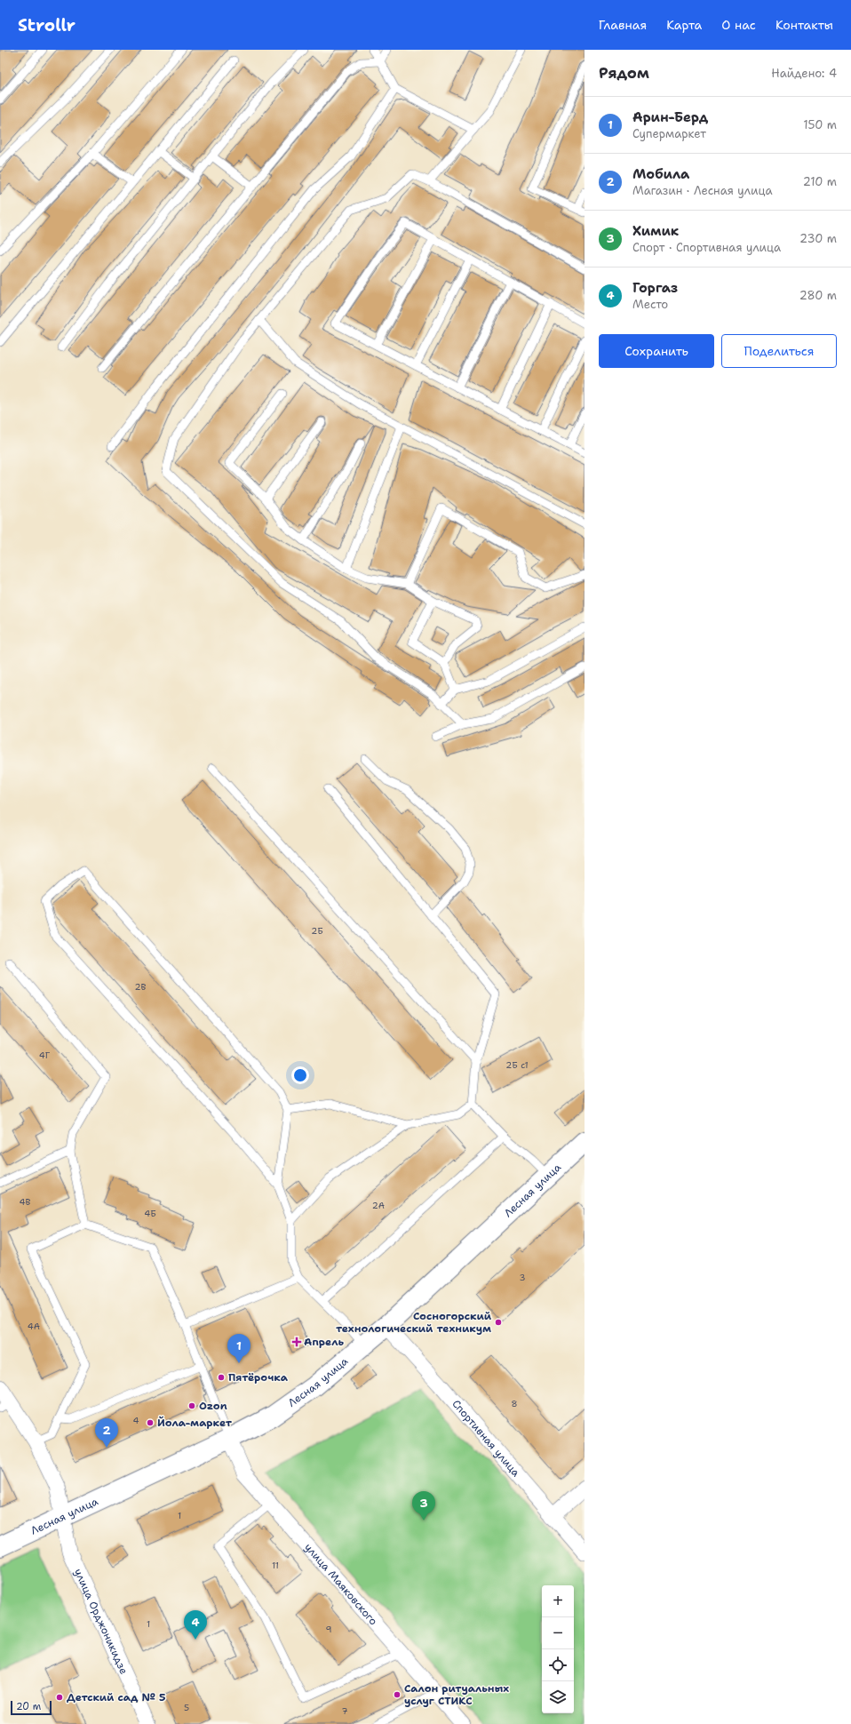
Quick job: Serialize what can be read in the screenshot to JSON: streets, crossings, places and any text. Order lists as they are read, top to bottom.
{
  "streets": {
    "main road": ["Лесная улица"],
    "street": ["Спортивная улица", "улица Маяковского", "улица Орджоникидзе"]
  },
  "crossings": [
    ["Лесная улица", "Спортивная улица"],
    ["Лесная улица", "улица Маяковского"],
    ["Лесная улица", "улица Орджоникидзе"]
  ],
  "places": {
    "other": [
      "Сосногорский технологический техникум",
      "Пятёрочка",
      "Ozon",
      "Йола-маркет",
      "Салон ритуальных услуг СТИКС",
      "Детский сад № 5"
    ],
    "health": ["Апрель"]
  },
  "house_numbers": [
    "2Б",
    "2В",
    "4Г",
    "2Б с1",
    "4В",
    "2А",
    "4Б",
    "3",
    "4А",
    "8",
    "4",
    "1",
    "11",
    "1",
    "9",
    "5",
    "7"
  ],
  "scale_bar": "20 m",
  "page": {
    "header": "Strollr",
    "nav": [
      "Главная",
      "Карта",
      "О нас",
      "Контакты"
    ],
    "heading": ["Рядом", "Найдено: 4"],
    "list": [
      {
        "mark": "1",
        "name": "Арин-Берд",
        "note": "Супермаркет",
        "value": "150 m"
      },
      {
        "mark": "2",
        "name": "Мобила",
        "note": "Магазин · Лесная улица",
        "value": "210 m"
      },
      {
        "mark": "3",
        "name": "Химик",
        "note": "Спорт · Спортивная улица",
        "value": "230 m"
      },
      {
        "mark": "4",
        "name": "Горгаз",
        "note": "Место",
        "value": "280 m"
      }
    ],
    "buttons": ["Сохранить", "Поделиться"],
    "pins": [
      "1",
      "2",
      "3",
      "4"
    ],
    "map_buttons": ["+", "−"],
    "scale": "20 m"
  }
}
